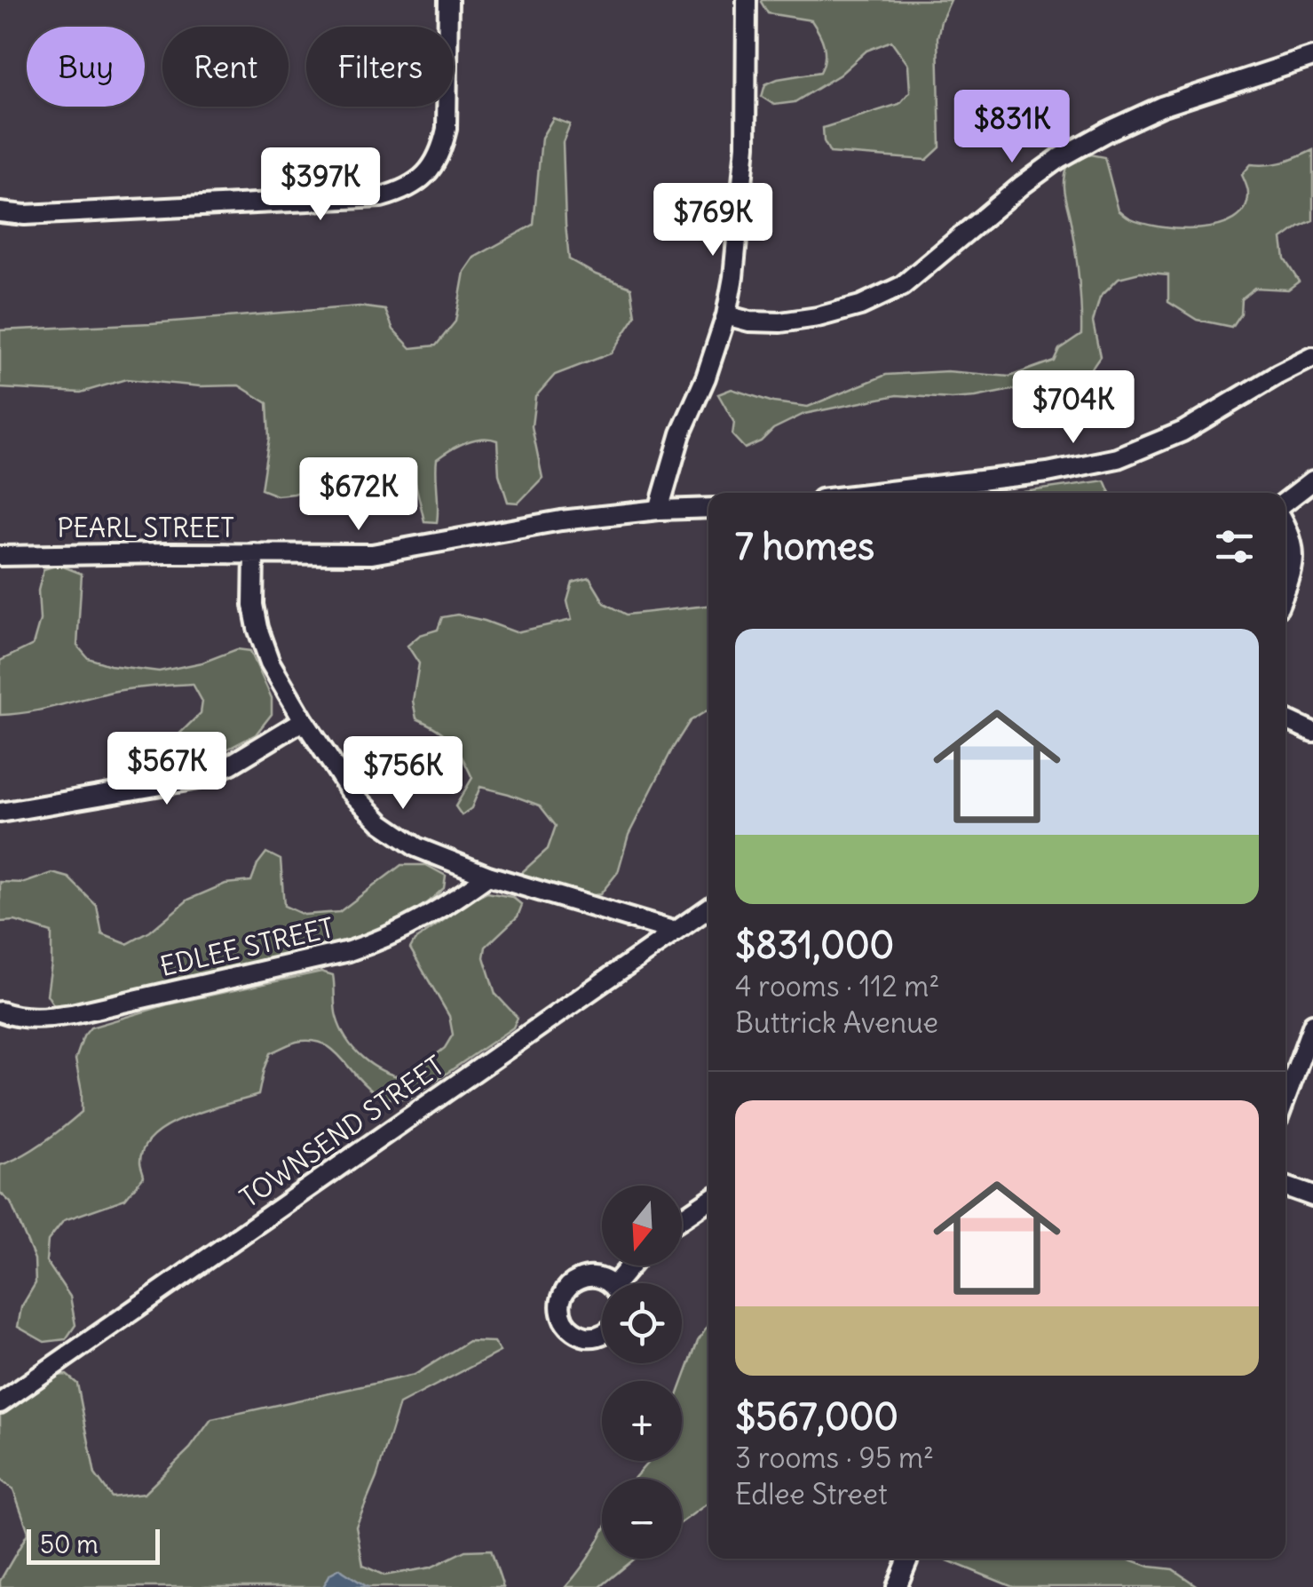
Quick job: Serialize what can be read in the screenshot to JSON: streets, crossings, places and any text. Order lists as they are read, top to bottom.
{
  "streets": {
    "street": ["PEARL STREET", "EDLEE STREET", "TOWNSEND STREET"]
  },
  "scale_bar": "50 m",
  "north": "bottom",
  "page": {
    "chip": ["Buy", "Rent", "Filters"],
    "price": [
      "$831K",
      "$397K",
      "$769K",
      "$704K",
      "$672K",
      "$567K",
      "$756K"
    ],
    "heading": "7 homes",
    "list": [
      {
        "name": "$831,000",
        "note": "4 rooms · 112 m² · Buttrick Avenue"
      },
      {
        "name": "$567,000",
        "note": "3 rooms · 95 m² · Edlee Street"
      }
    ],
    "map_buttons": ["+", "−"],
    "scale": "50 m"
  }
}
